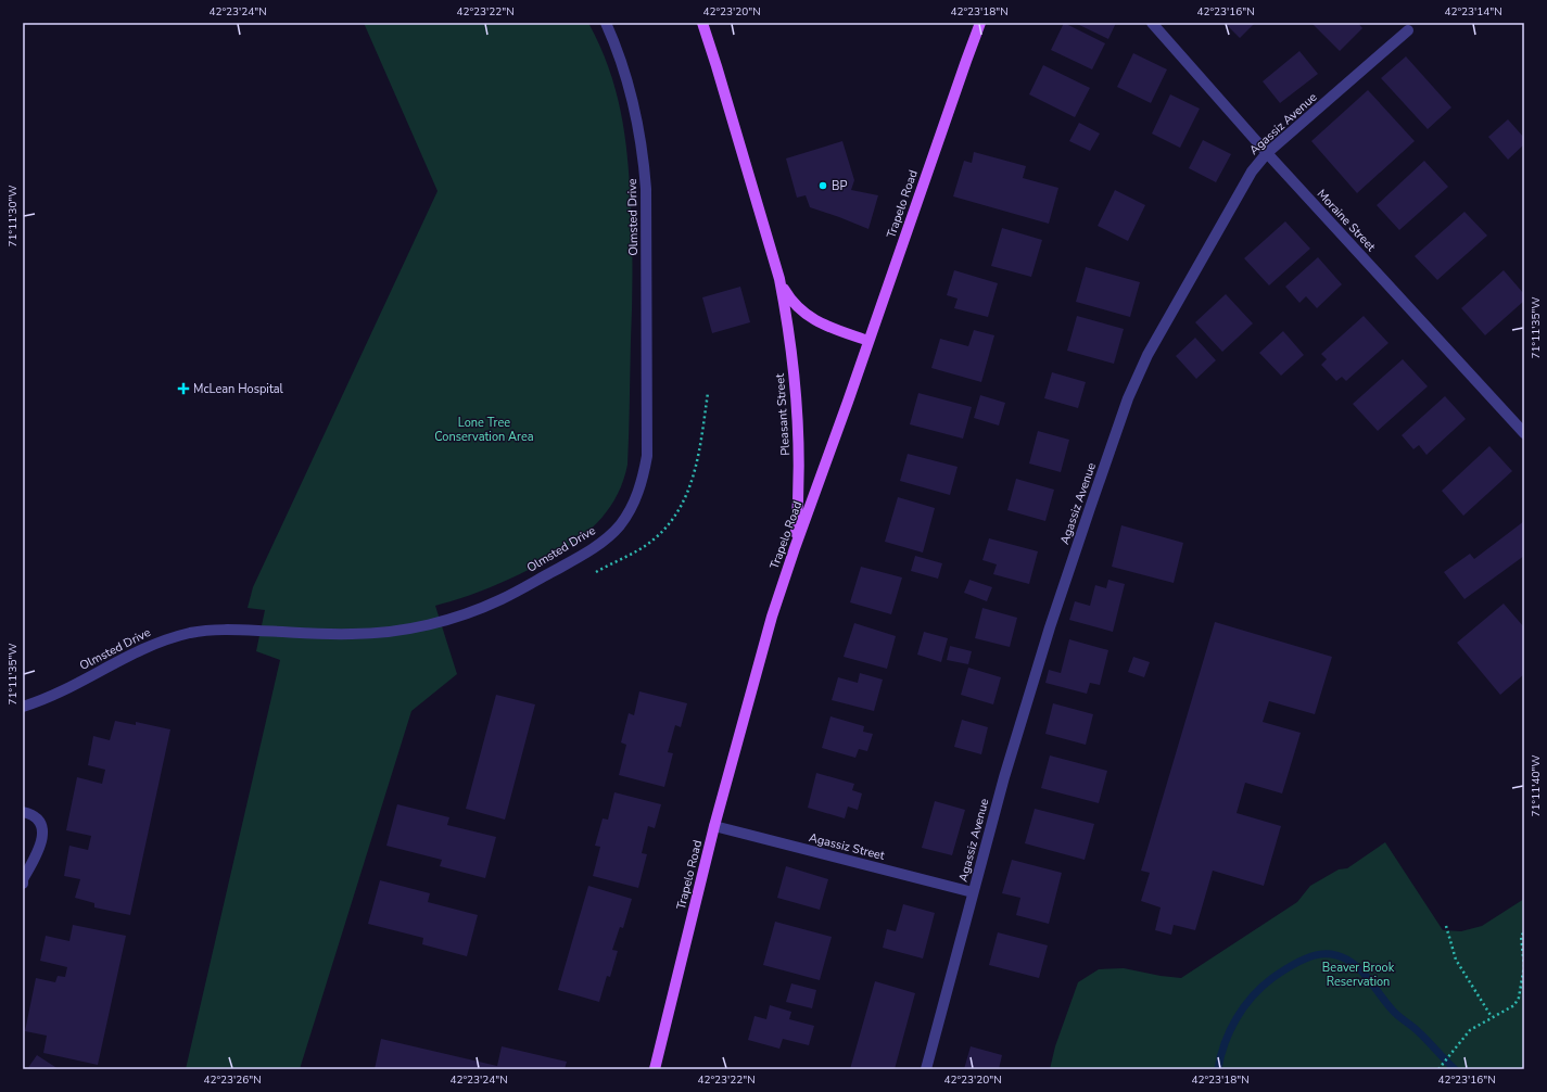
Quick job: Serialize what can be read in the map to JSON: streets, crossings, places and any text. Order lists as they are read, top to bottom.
{
  "streets": {
    "main road": ["Trapelo Road", "Pleasant Street"],
    "street": [
      "Agassiz Avenue",
      "Olmsted Drive",
      "Moraine Street",
      "Agassiz Street"
    ]
  },
  "crossings": [
    ["Agassiz Avenue", "Moraine Street"],
    ["Agassiz Avenue", "Agassiz Street"],
    ["Trapelo Road", "Pleasant Street"],
    ["Trapelo Road", "Agassiz Street"]
  ],
  "parks": ["Lone Tree Conservation Area", "Beaver Brook Reservation"],
  "places": {
    "other": ["BP"],
    "health": ["McLean Hospital"]
  },
  "coordinates": [
    "42°23'24\"N",
    "42°23'22\"N",
    "42°23'20\"N",
    "42°23'18\"N",
    "42°23'16\"N",
    "42°23'14\"N",
    "71°11'30\"W",
    "71°11'35\"W",
    "71°11'40\"W",
    "42°23'26\"N"
  ]
}
